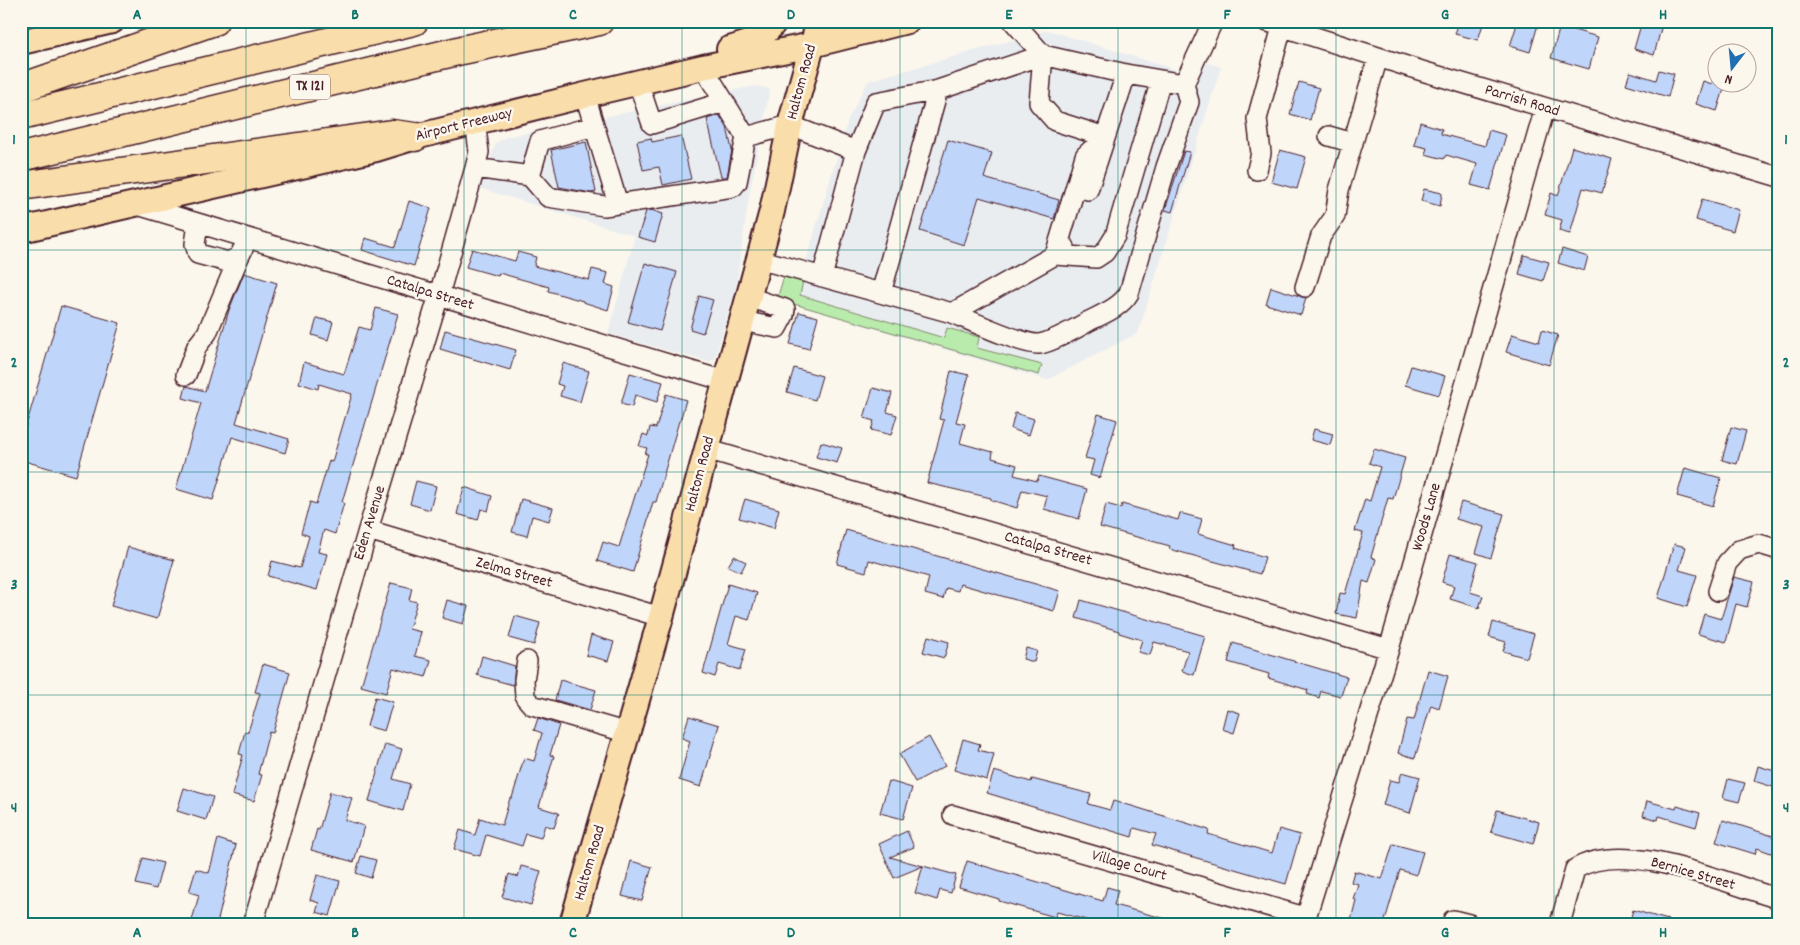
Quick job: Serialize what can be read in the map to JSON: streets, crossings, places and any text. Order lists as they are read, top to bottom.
{
  "streets": {
    "highway": ["TX 121"],
    "main road": ["Haltom Road", "Airport Freeway"],
    "street": [
      "Parrish Road",
      "Catalpa Street",
      "Woods Lane",
      "Eden Avenue",
      "Zelma Street",
      "Village Court",
      "Bernice Street"
    ]
  },
  "crossings": [
    ["Haltom Road", "Airport Freeway"],
    ["Haltom Road", "Catalpa Street"],
    ["Haltom Road", "Zelma Street"],
    ["Parrish Road", "Woods Lane"],
    ["Airport Freeway", "Catalpa Street"],
    ["Airport Freeway", "Eden Avenue"],
    ["Catalpa Street", "Woods Lane"],
    ["Catalpa Street", "Eden Avenue"],
    ["Woods Lane", "Village Court"],
    ["Eden Avenue", "Zelma Street"]
  ],
  "north": "bottom",
  "grid": {
    "columns": [
      "A",
      "B",
      "C",
      "D",
      "E",
      "F",
      "G",
      "H"
    ],
    "rows": [
      "1",
      "2",
      "3",
      "4"
    ]
  }
}
